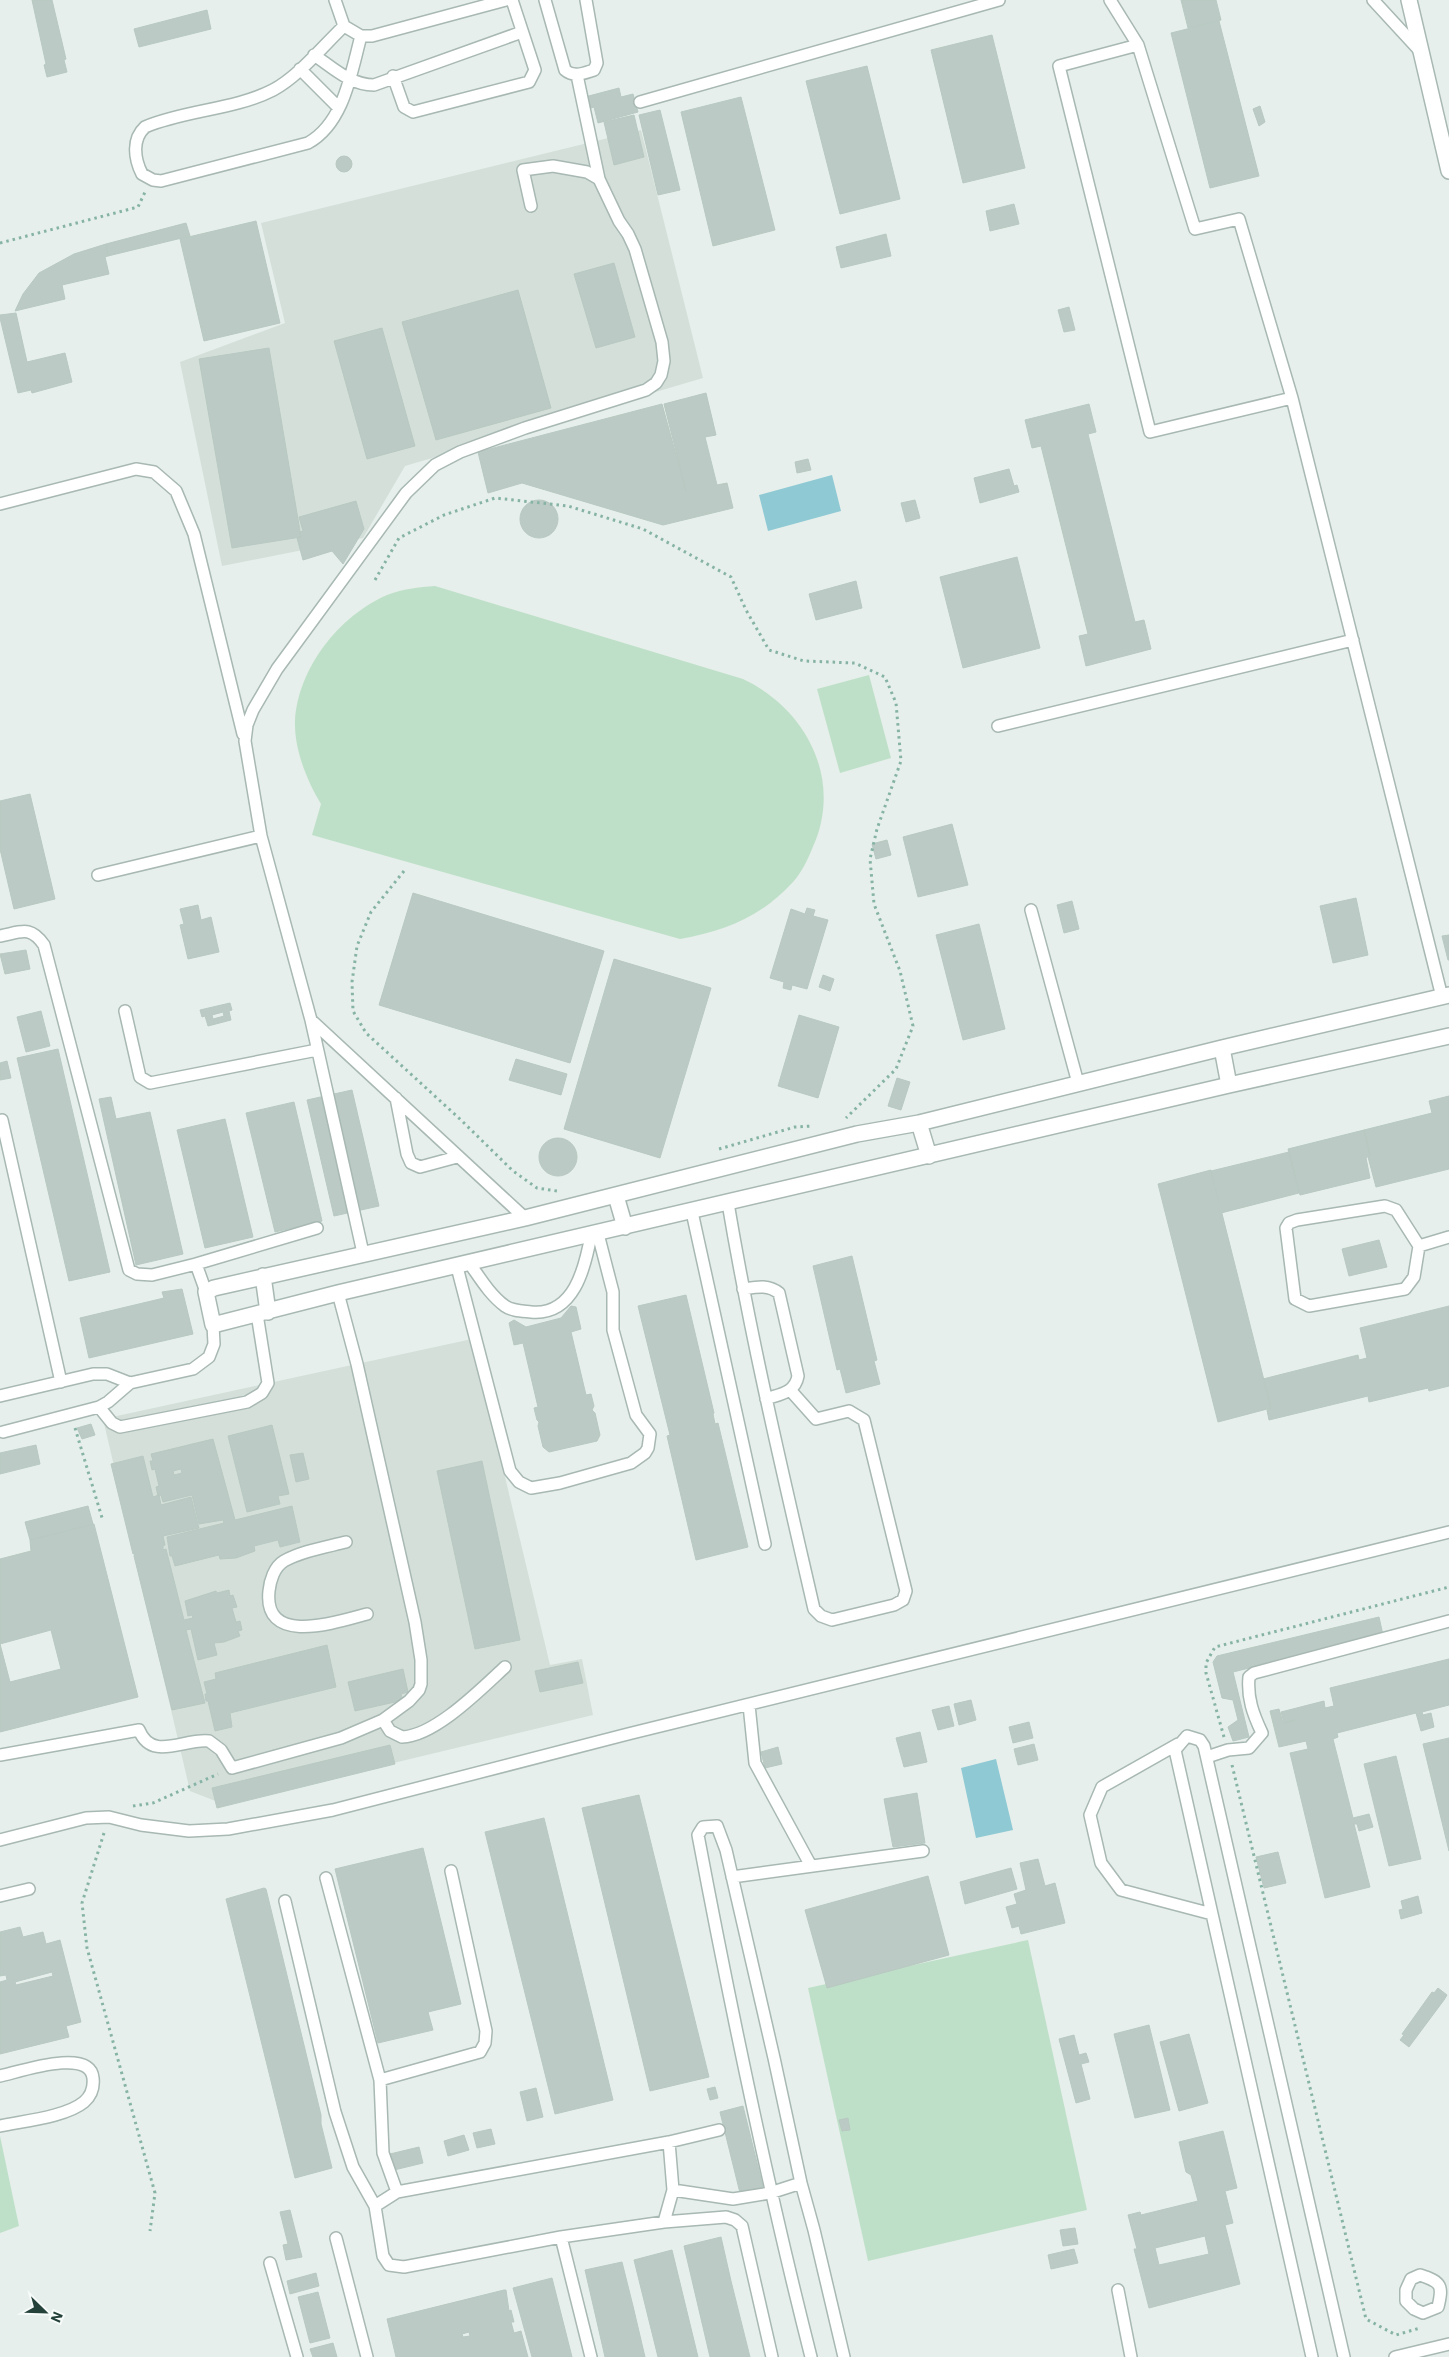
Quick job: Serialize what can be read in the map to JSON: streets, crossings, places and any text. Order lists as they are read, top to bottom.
{
  "north": "bottom right"
}
